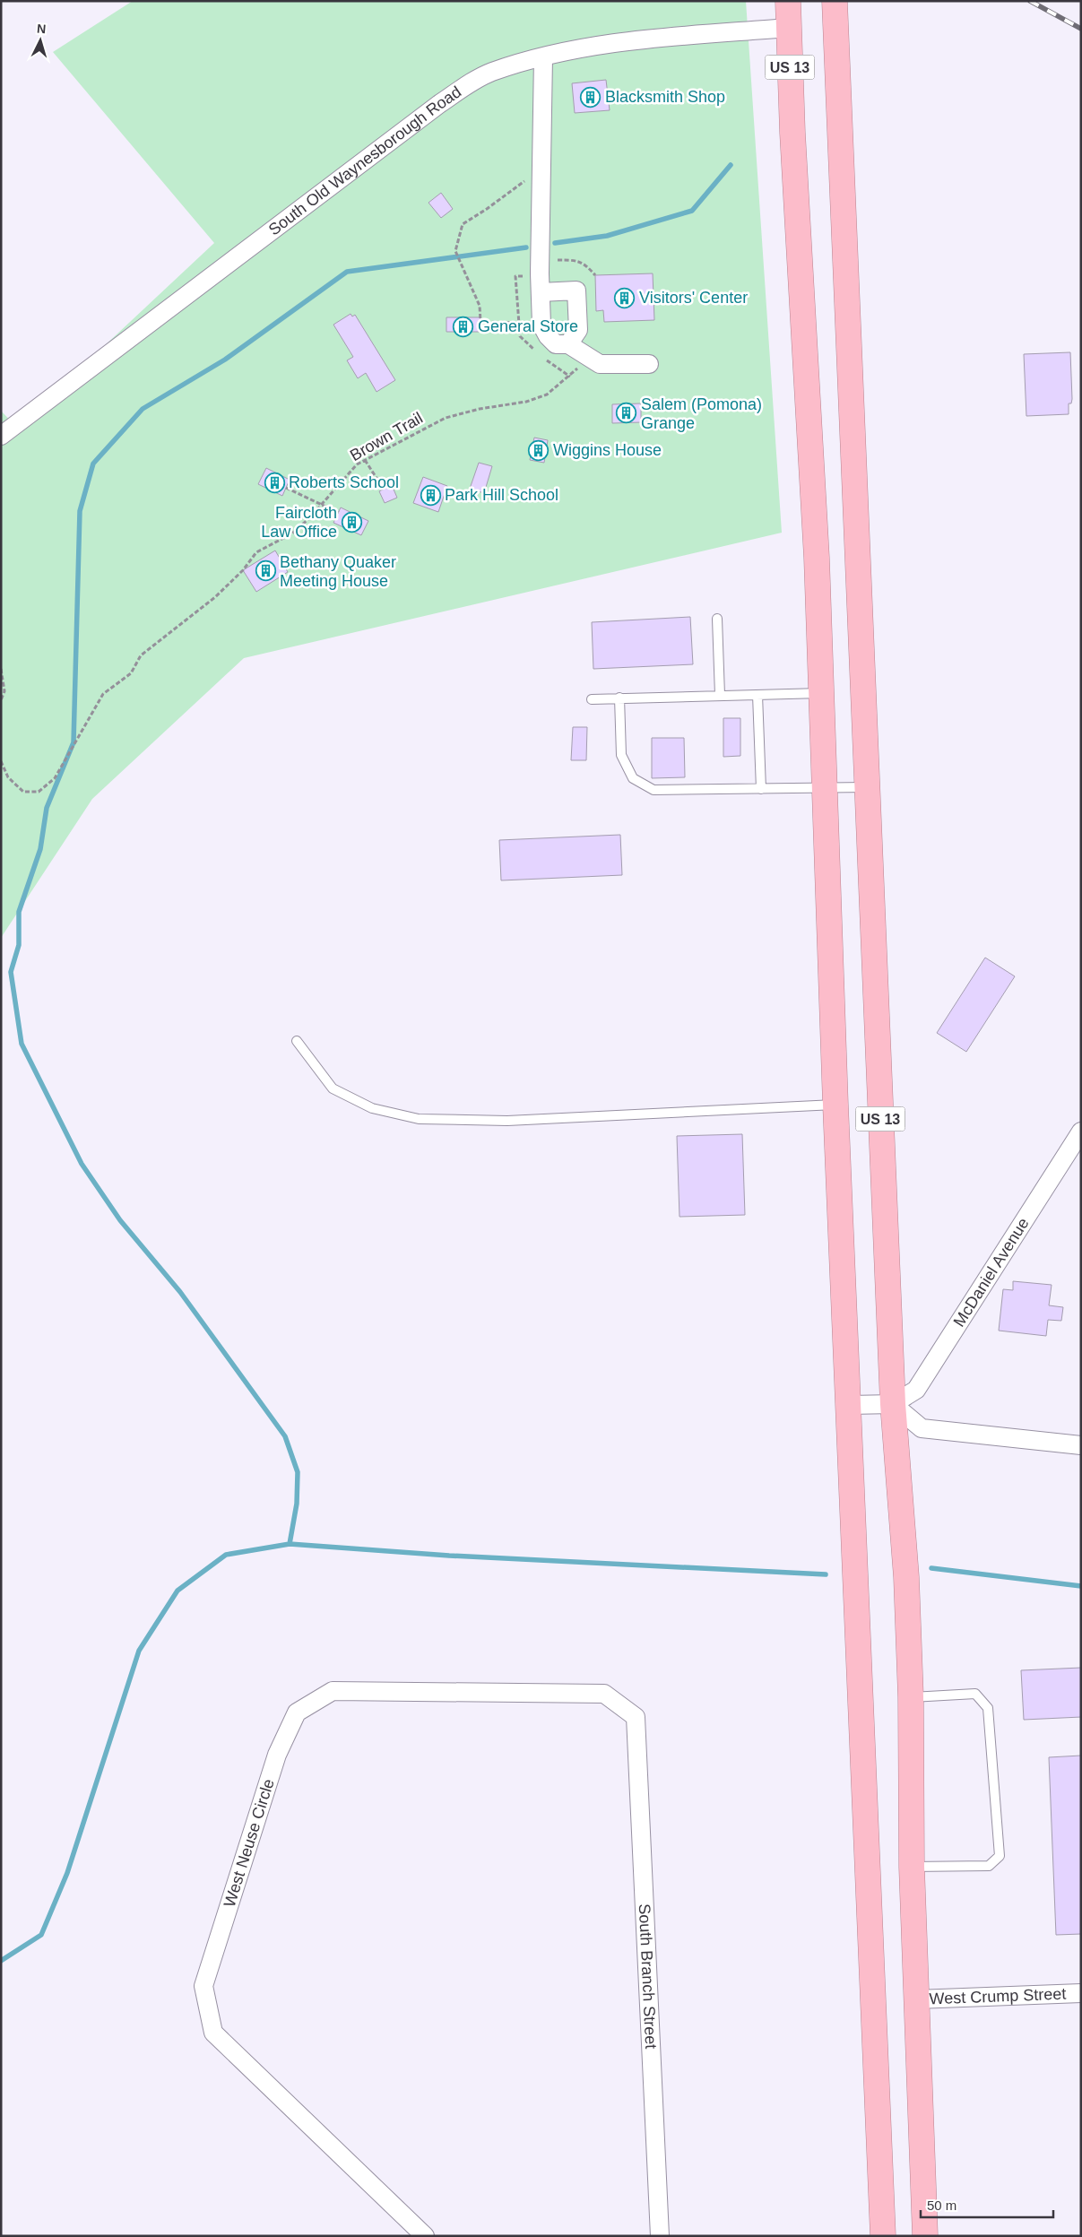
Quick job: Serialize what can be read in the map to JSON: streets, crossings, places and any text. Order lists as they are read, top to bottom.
{
  "streets": {
    "highway": ["US 13"],
    "street": [
      "South Old Waynesborough Road",
      "McDaniel Avenue",
      "West Neuse Circle",
      "South Branch Street",
      "West Crump Street"
    ],
    "path": ["Brown Trail"]
  },
  "crossings": [
    ["US 13", "South Old Waynesborough Road"],
    ["US 13", "McDaniel Avenue"],
    ["US 13", "West Crump Street"],
    ["West Neuse Circle", "South Branch Street"]
  ],
  "places": {
    "building": [
      "Blacksmith Shop",
      "Visitors' Center",
      "General Store",
      "Salem (Pomona) Grange",
      "Wiggins House",
      "Roberts School",
      "Park Hill School",
      "Faircloth Law Office",
      "Bethany Quaker Meeting House"
    ]
  },
  "scale_bar": "50 m",
  "north": "top"
}
